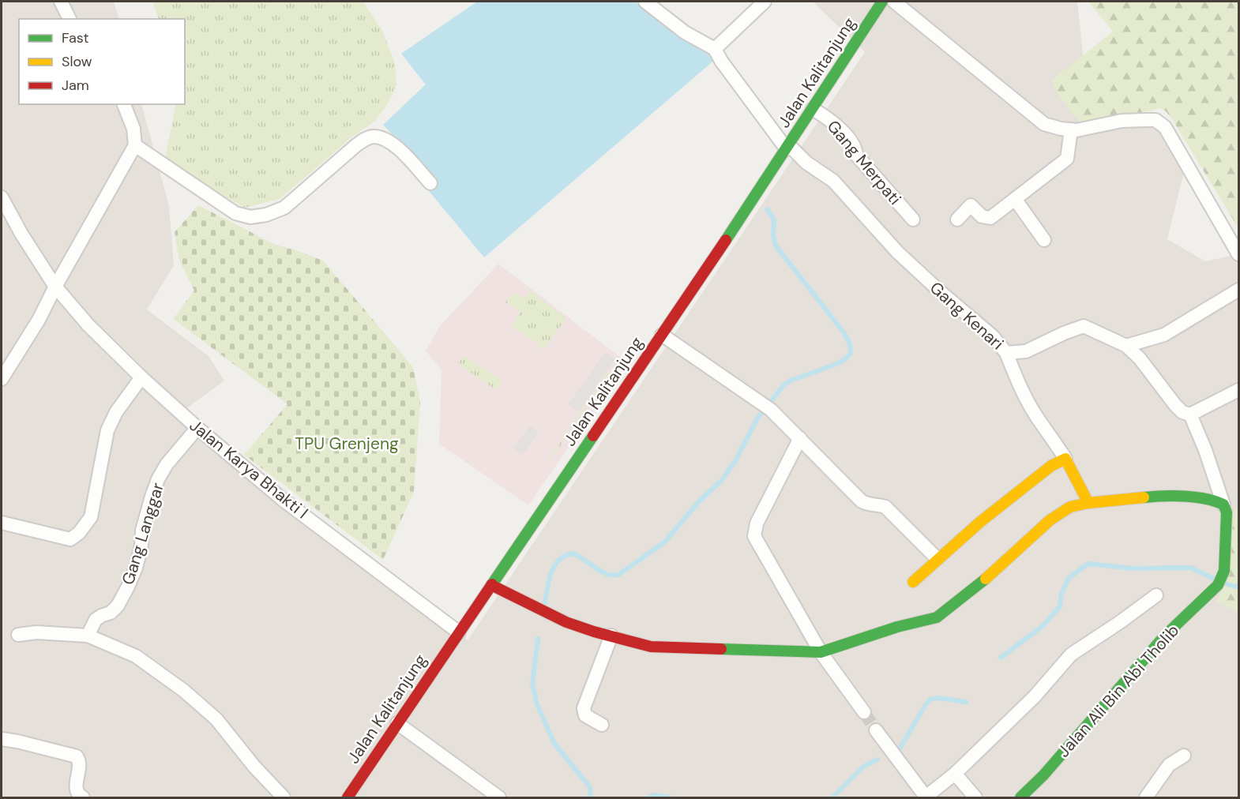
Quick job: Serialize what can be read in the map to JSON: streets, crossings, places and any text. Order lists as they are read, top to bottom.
{
  "streets": {
    "street": [
      "Jalan Kalitanjung",
      "Gang Merpati",
      "Gang Kenari",
      "Jalan Karya Bhakti I",
      "Gang Langgar",
      "Jalan Ali Bin Abi Tholib"
    ]
  },
  "crossings": [
    ["Jalan Kalitanjung", "Gang Merpati"],
    ["Jalan Kalitanjung", "Gang Kenari"],
    ["Jalan Kalitanjung", "Jalan Karya Bhakti I"],
    ["Jalan Karya Bhakti I", "Gang Langgar"]
  ],
  "parks": ["TPU Grenjeng"],
  "legend": ["Fast", "Slow", "Jam"]
}
